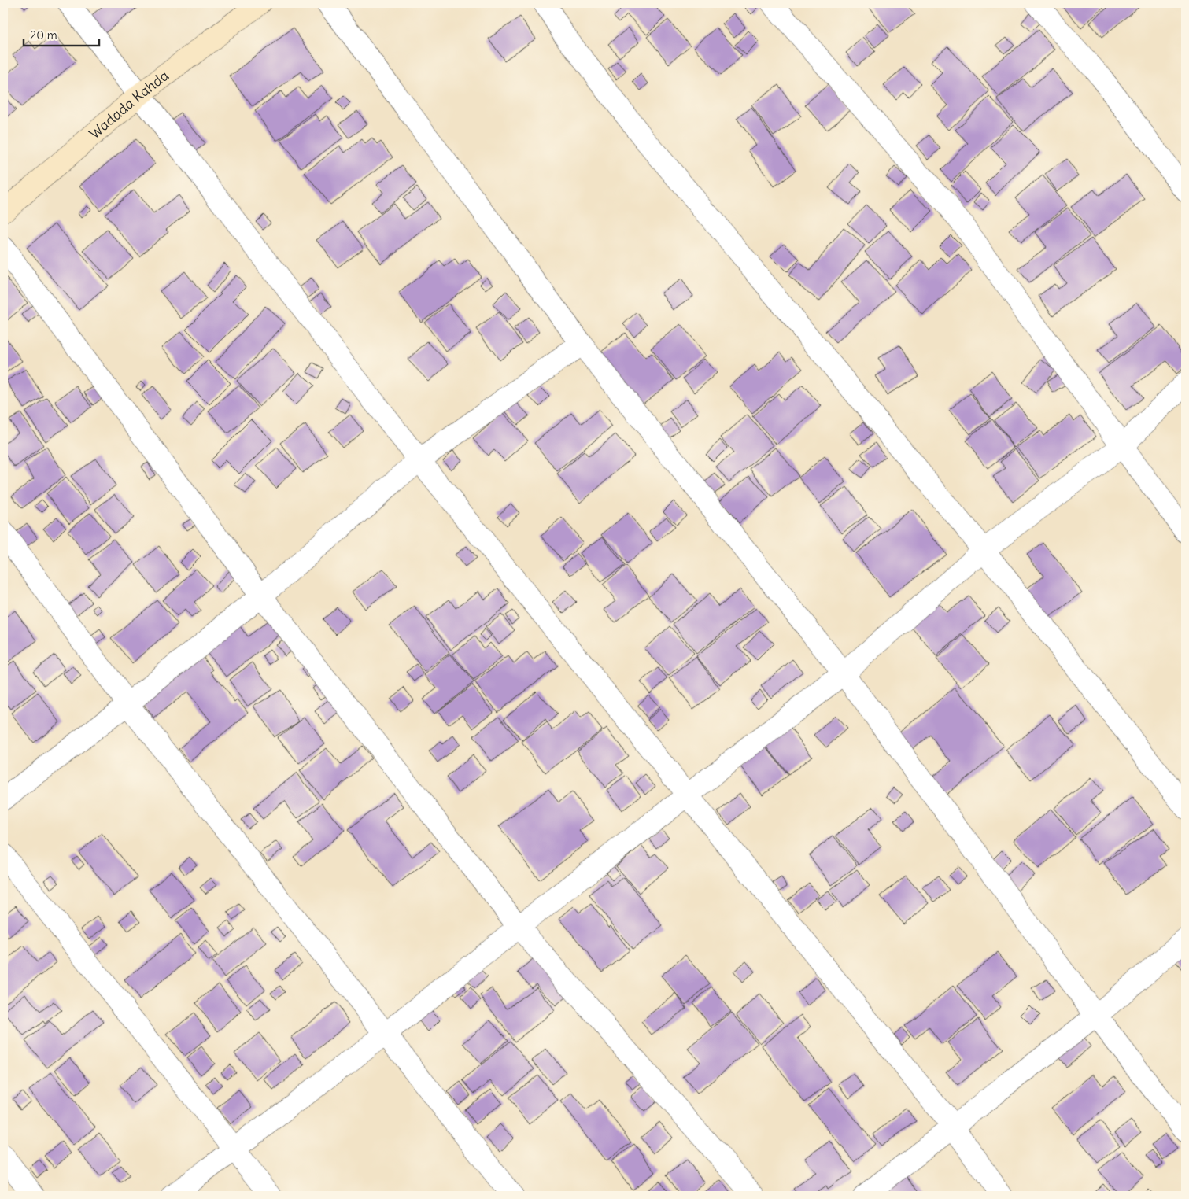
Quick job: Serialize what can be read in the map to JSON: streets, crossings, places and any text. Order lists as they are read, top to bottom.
{
  "streets": {
    "main road": ["Wadada Kahda"]
  },
  "scale_bar": "20 m"
}
